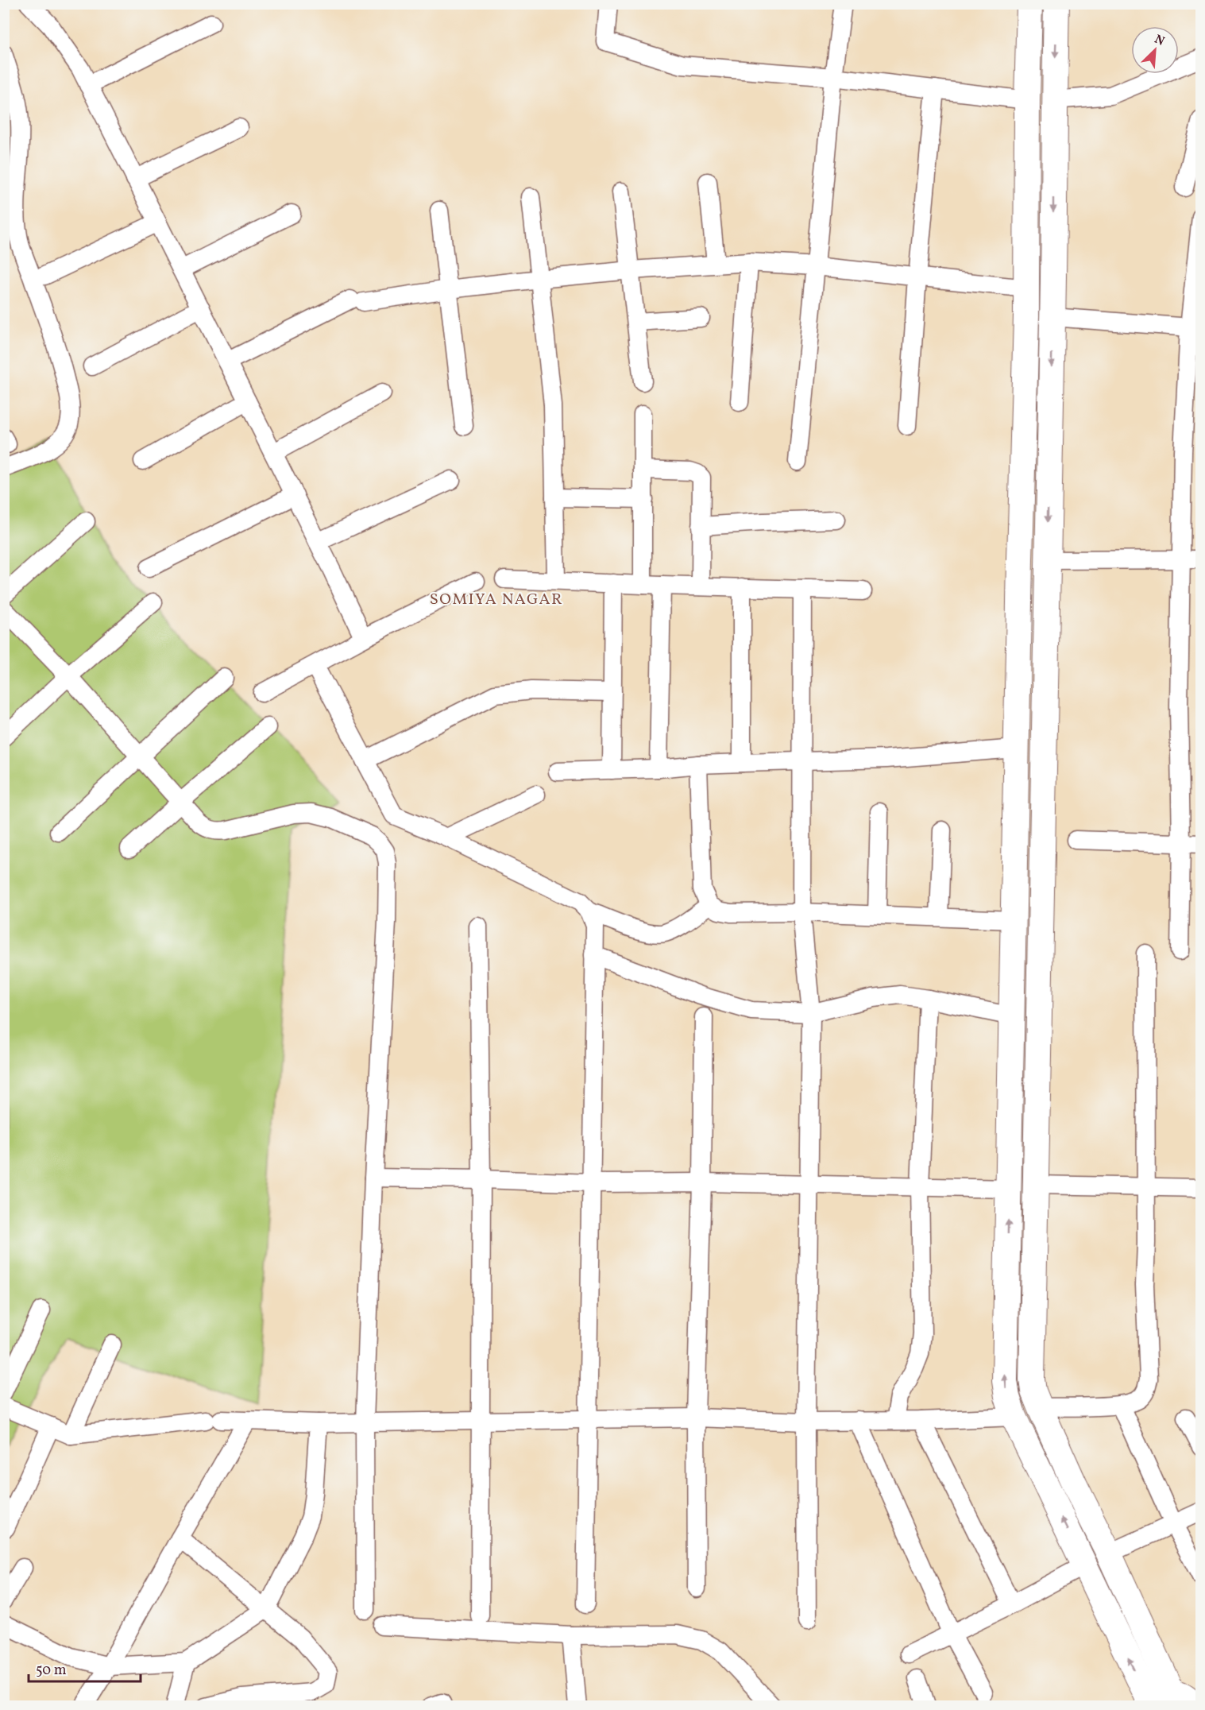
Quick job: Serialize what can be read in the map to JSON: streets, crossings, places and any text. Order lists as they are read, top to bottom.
{
  "districts": ["SOMIYA NAGAR"],
  "scale_bar": "50 m",
  "north": "top right"
}
